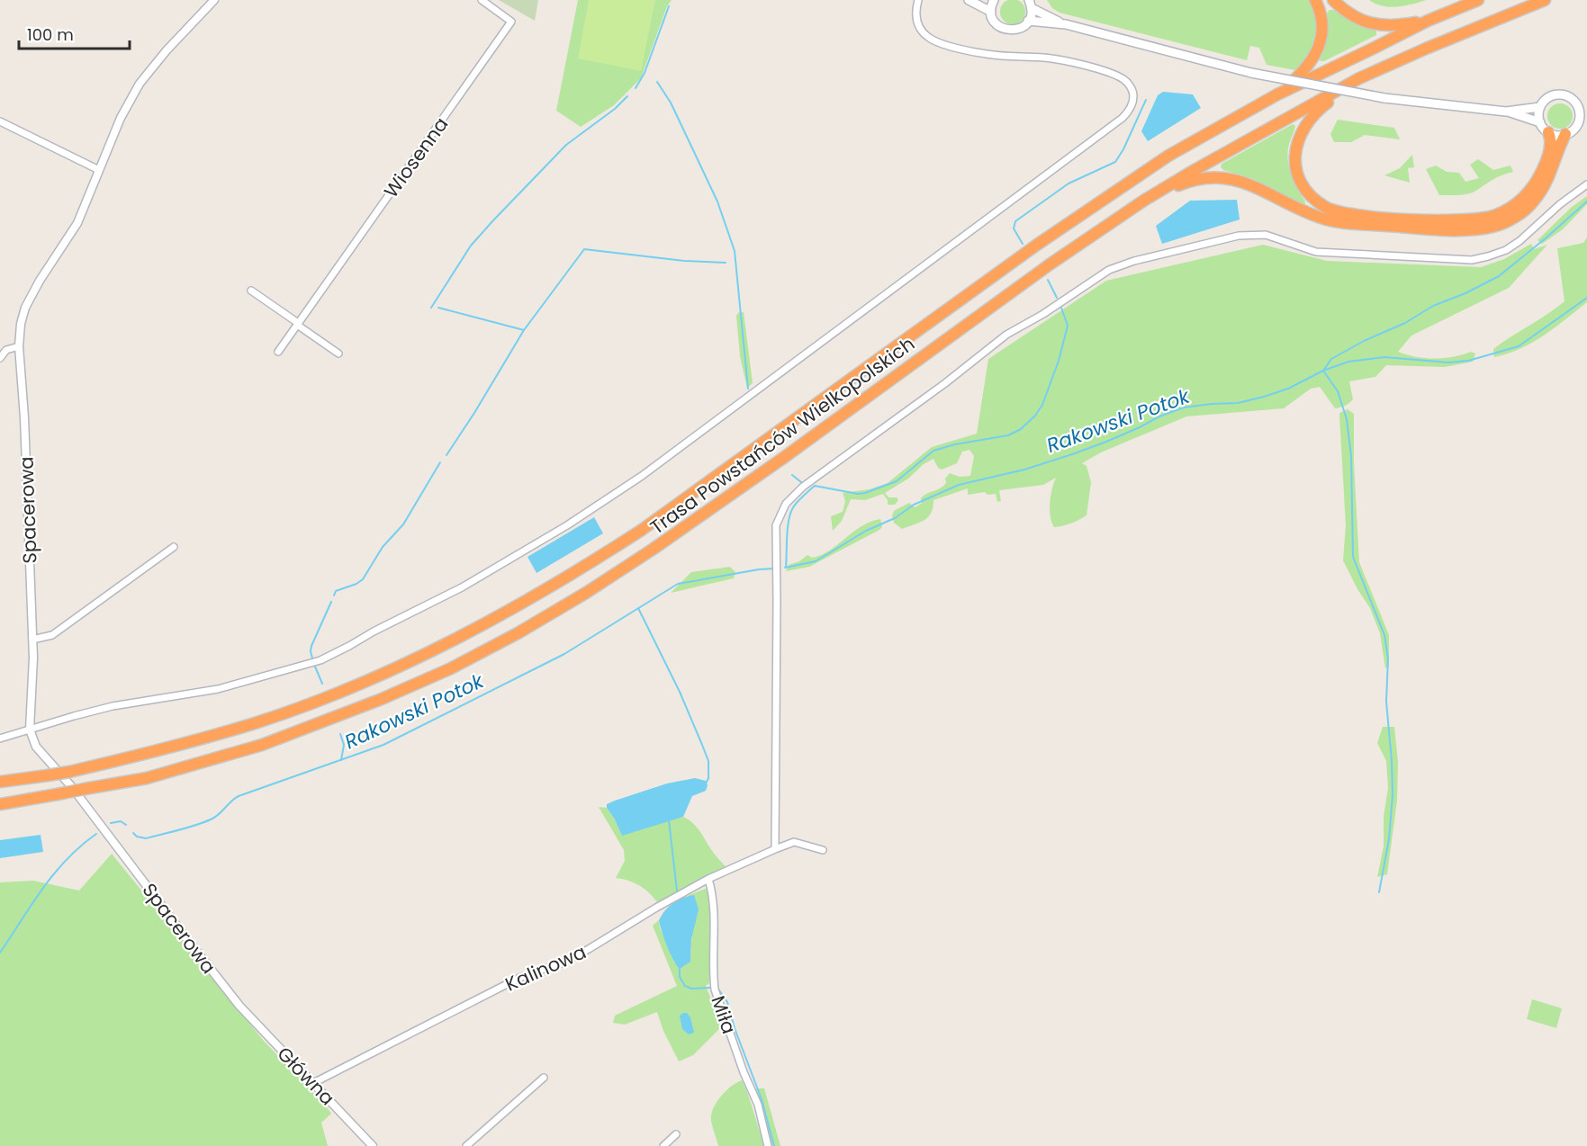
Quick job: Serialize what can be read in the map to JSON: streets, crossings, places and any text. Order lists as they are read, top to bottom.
{
  "streets": {
    "highway": ["Trasa Powstańców Wielkopolskich"],
    "street": [
      "Wiosenna",
      "Spacerowa",
      "Kalinowa",
      "Miła",
      "Główna"
    ]
  },
  "crossings": [
    ["Spacerowa", "Główna"],
    ["Kalinowa", "Miła"],
    ["Kalinowa", "Główna"]
  ],
  "water": ["Rakowski Potok"],
  "scale_bar": "100 m"
}
